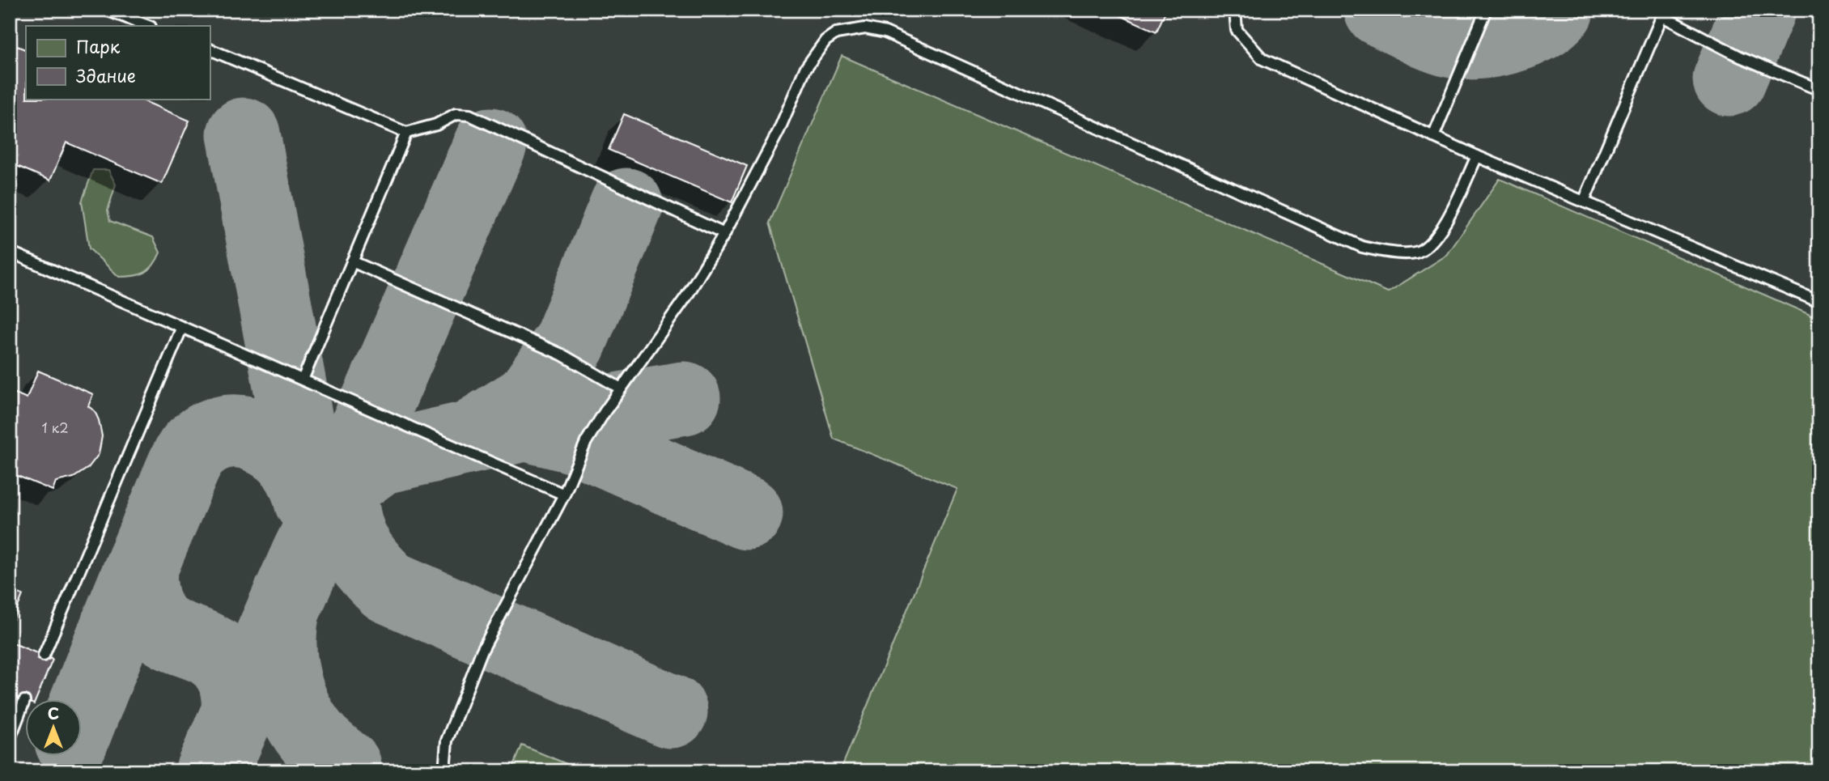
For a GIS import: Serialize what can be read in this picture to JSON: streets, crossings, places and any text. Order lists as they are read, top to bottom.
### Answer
{
  "house_numbers": ["1 к2"],
  "legend": ["Парк", "Здание"],
  "north": "top"
}
